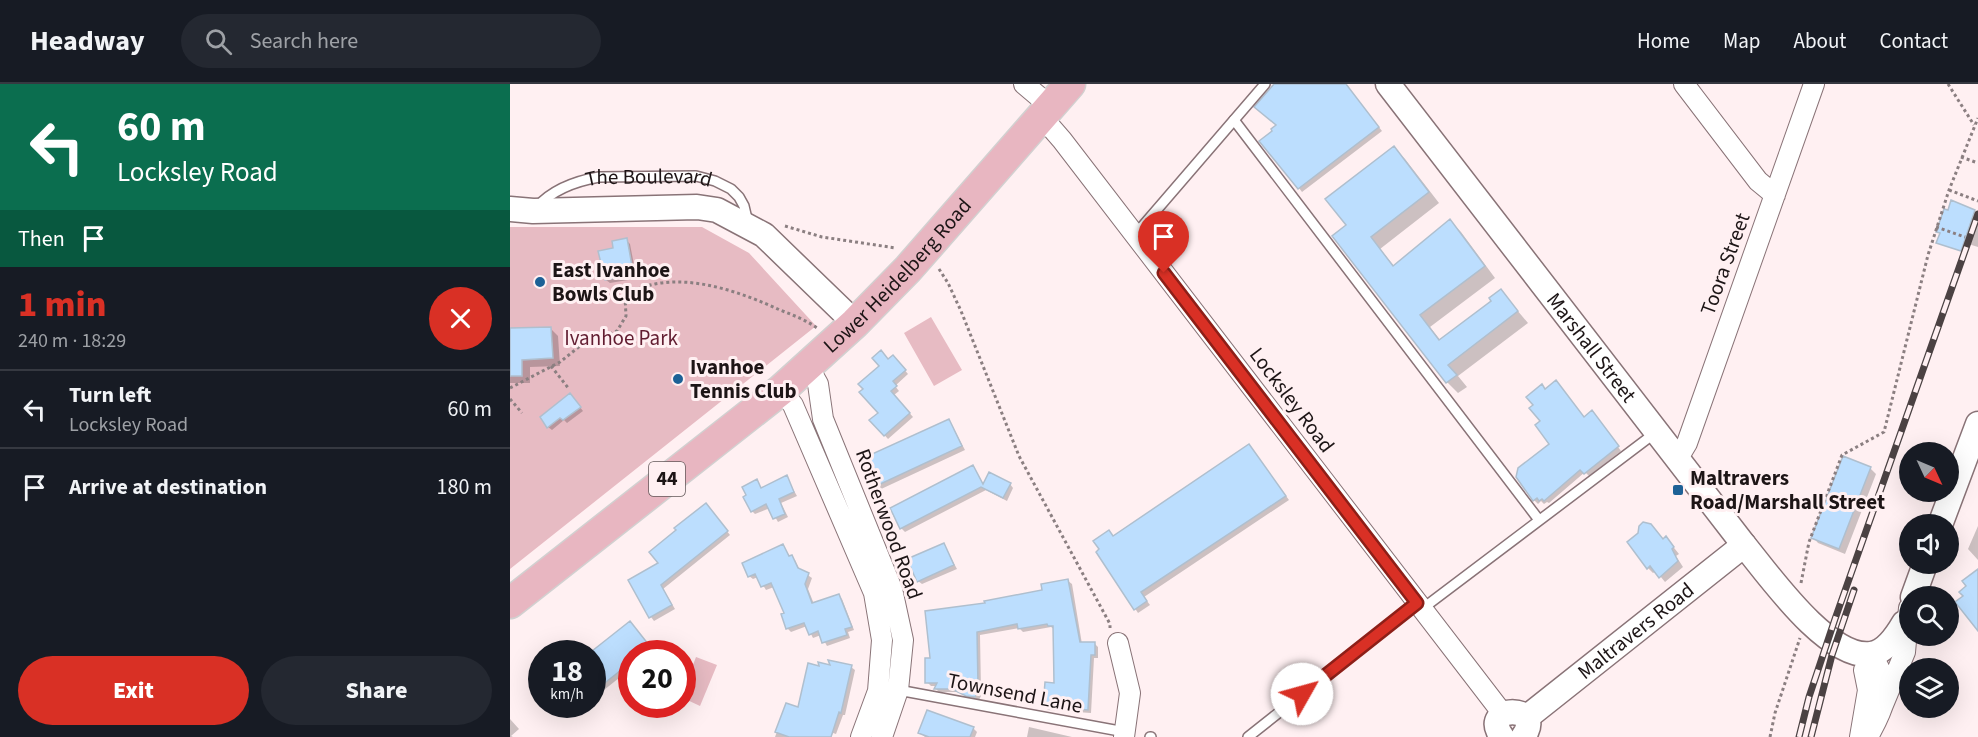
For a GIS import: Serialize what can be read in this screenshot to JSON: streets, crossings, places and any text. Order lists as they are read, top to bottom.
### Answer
{
  "streets": {
    "main road": ["Lower Heidelberg Road", "44"],
    "street": [
      "The Boulevard",
      "Toora Street",
      "Marshall Street",
      "Locksley Road",
      "Rotherwood Road",
      "Maltravers Road"
    ],
    "lane": ["Townsend Lane"]
  },
  "crossings": [
    ["The Boulevard", "Lower Heidelberg Road"],
    ["Toora Street", "Marshall Street"],
    ["Lower Heidelberg Road", "Locksley Road"],
    ["Lower Heidelberg Road", "Rotherwood Road"],
    ["Marshall Street", "Maltravers Road"],
    ["Locksley Road", "Maltravers Road"],
    ["Rotherwood Road", "Townsend Lane"]
  ],
  "parks": ["Ivanhoe Park"],
  "places": {
    "other": ["East Ivanhoe Bowls Club", "Ivanhoe Tennis Club"],
    "transit": ["Maltravers Road/Marshall Street"]
  },
  "north": "bottom right",
  "page": {
    "header": "Headway",
    "search": "Search here",
    "nav": [
      "Home",
      "Map",
      "About",
      "Contact"
    ],
    "turn": ["60 m", "Locksley Road"],
    "then": "Then",
    "heading": ["1 min", "240 m · 18:29"],
    "list": [
      {
        "name": "Turn left",
        "note": "Locksley Road",
        "value": "60 m"
      },
      {
        "name": "Arrive at destination",
        "value": "180 m"
      }
    ],
    "speed": "18 km/h",
    "limit": "20",
    "buttons": ["Exit", "Share"]
  }
}
